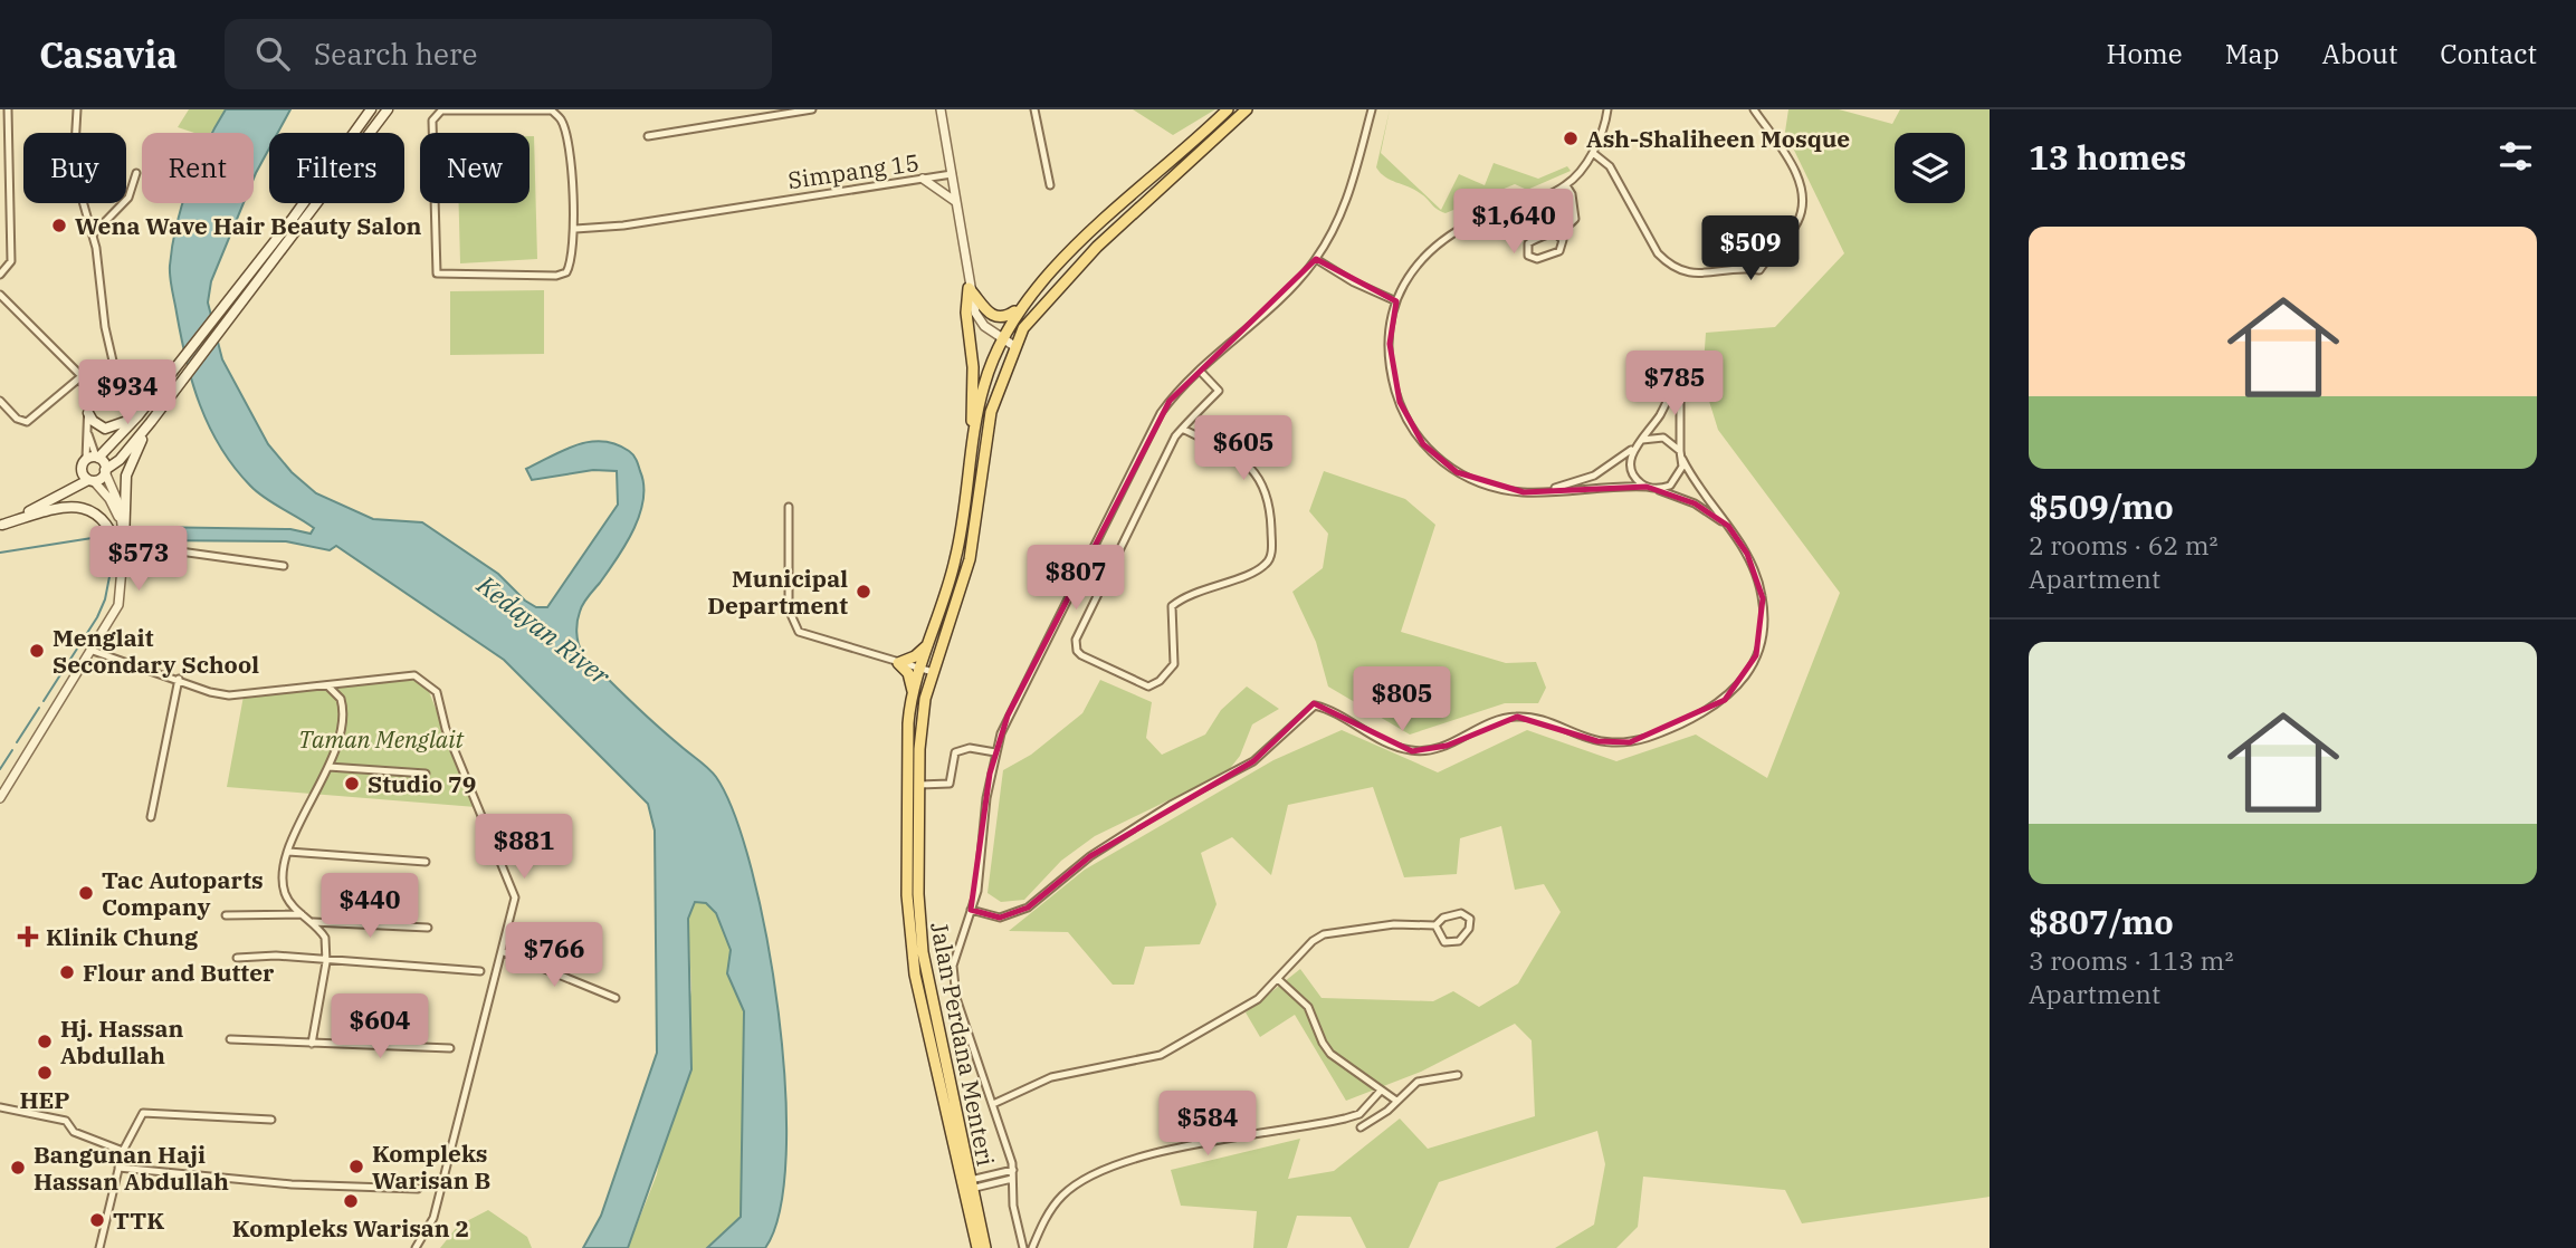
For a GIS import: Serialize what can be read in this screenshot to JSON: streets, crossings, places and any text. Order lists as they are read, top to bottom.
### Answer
{
  "streets": {
    "main road": ["Jalan Perdana Menteri"],
    "street": ["Simpang 15"]
  },
  "water": ["Kedayan River"],
  "parks": ["Taman Menglait"],
  "places": {
    "other": [
      "Ash-Shaliheen Mosque",
      "Wena Wave Hair Beauty Salon",
      "Municipal Department",
      "Menglait Secondary School",
      "Studio 79",
      "Tac Autoparts Company",
      "Flour and Butter",
      "Hj. Hassan Abdullah",
      "HEP",
      "Kompleks Warisan B",
      "Bangunan Haji Hassan Abdullah",
      "Kompleks Warisan 2",
      "TTK"
    ],
    "health": ["Klinik Chung"]
  },
  "page": {
    "header": "Casavia",
    "search": "Search here",
    "nav": [
      "Home",
      "Map",
      "About",
      "Contact"
    ],
    "heading": "13 homes",
    "chip": [
      "Buy",
      "Rent",
      "Filters",
      "New"
    ],
    "price": [
      "$1,640",
      "$509",
      "$785",
      "$934",
      "$605",
      "$573",
      "$807",
      "$805",
      "$881",
      "$440",
      "$766",
      "$604",
      "$584"
    ],
    "list": [
      {
        "name": "$509/mo",
        "note": "2 rooms · 62 m² · Apartment"
      },
      {
        "name": "$807/mo",
        "note": "3 rooms · 113 m² · Apartment"
      }
    ]
  }
}
